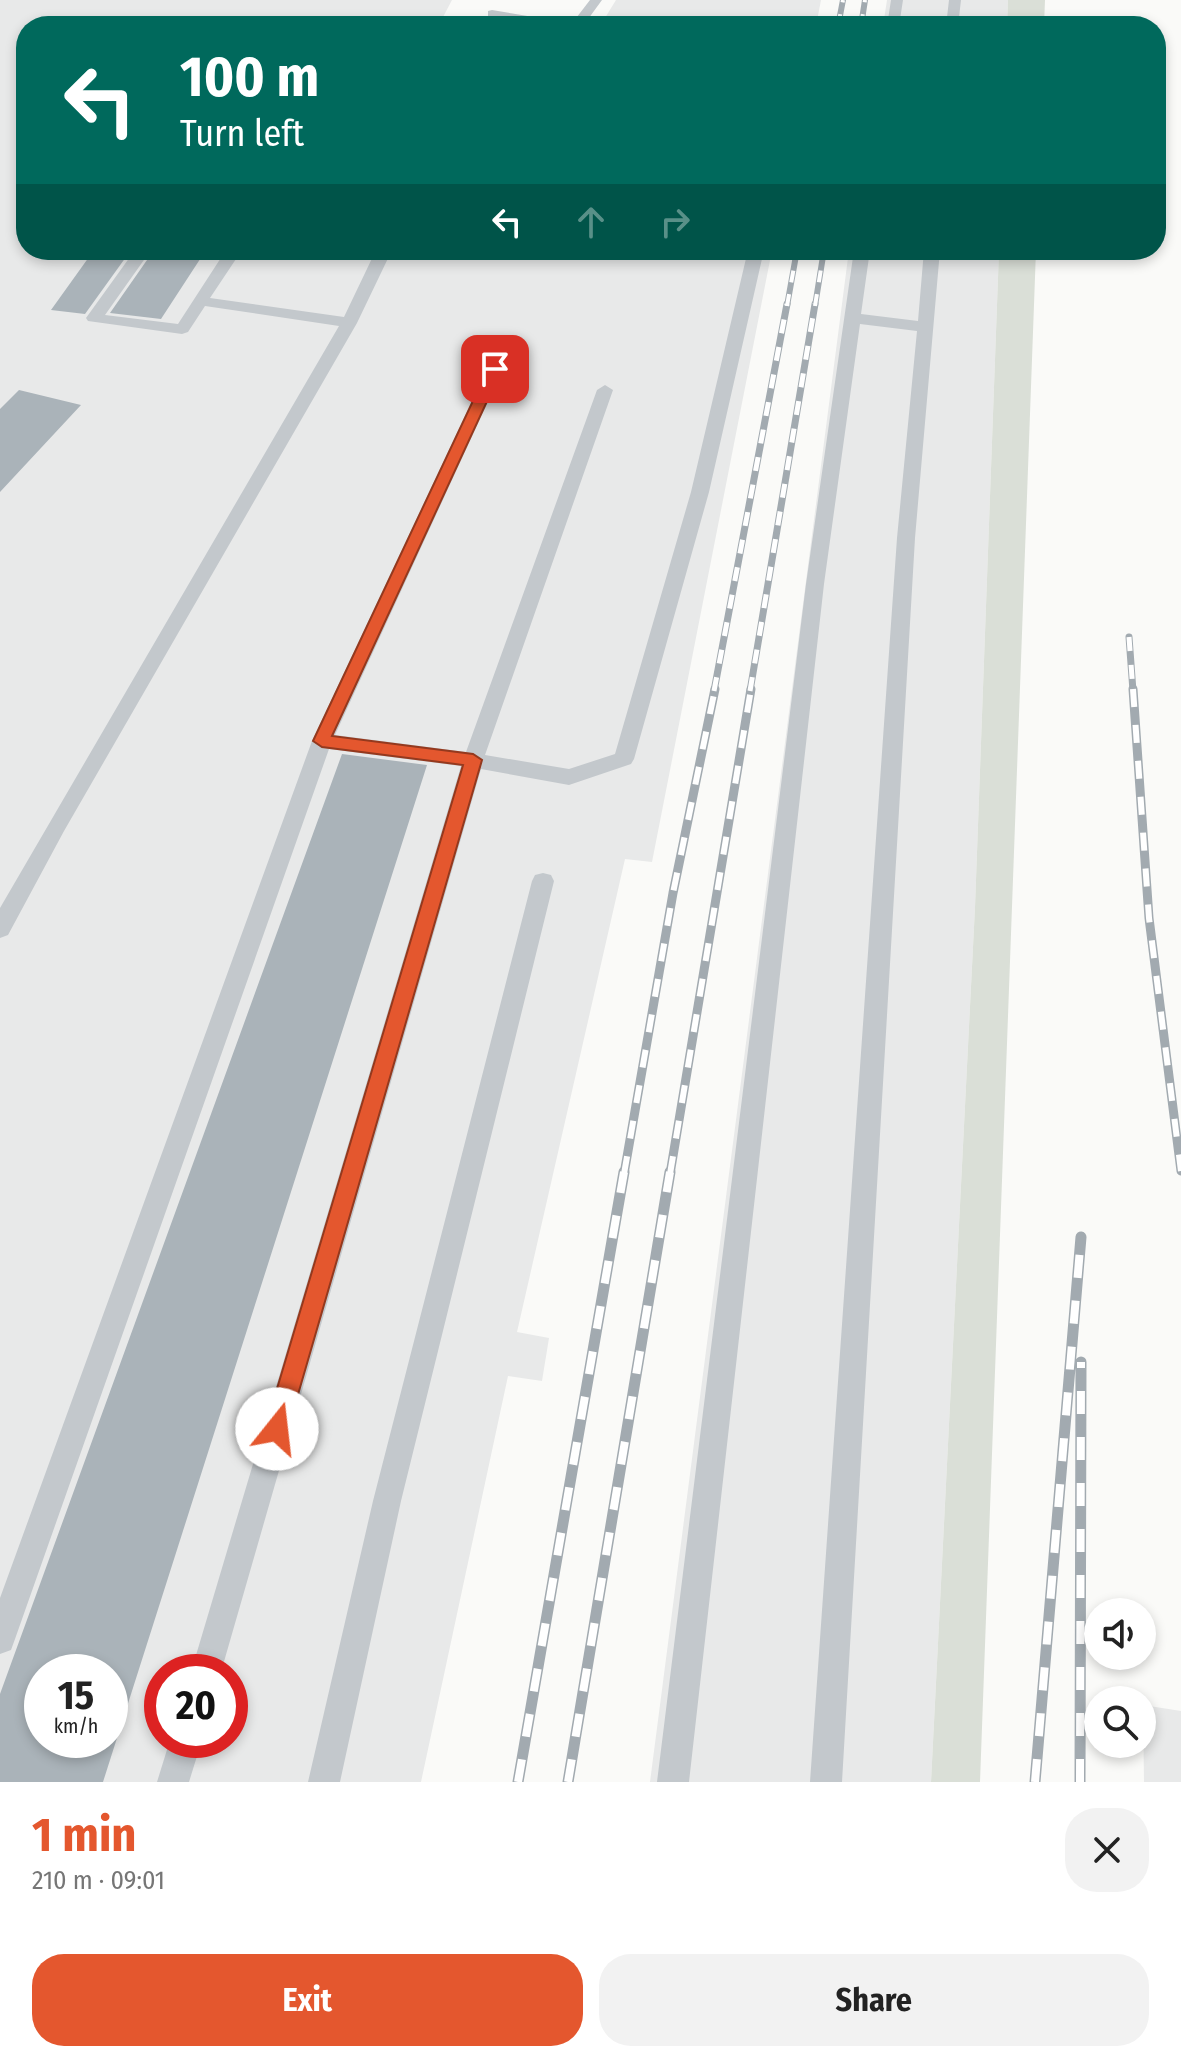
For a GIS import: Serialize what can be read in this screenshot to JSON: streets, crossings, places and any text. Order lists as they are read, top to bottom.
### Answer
{
  "page": {
    "turn": ["100 m", "Turn left"],
    "speed": "15 km/h",
    "limit": "20",
    "heading": ["1 min", "210 m · 09:01"],
    "buttons": ["Exit", "Share"]
  }
}
